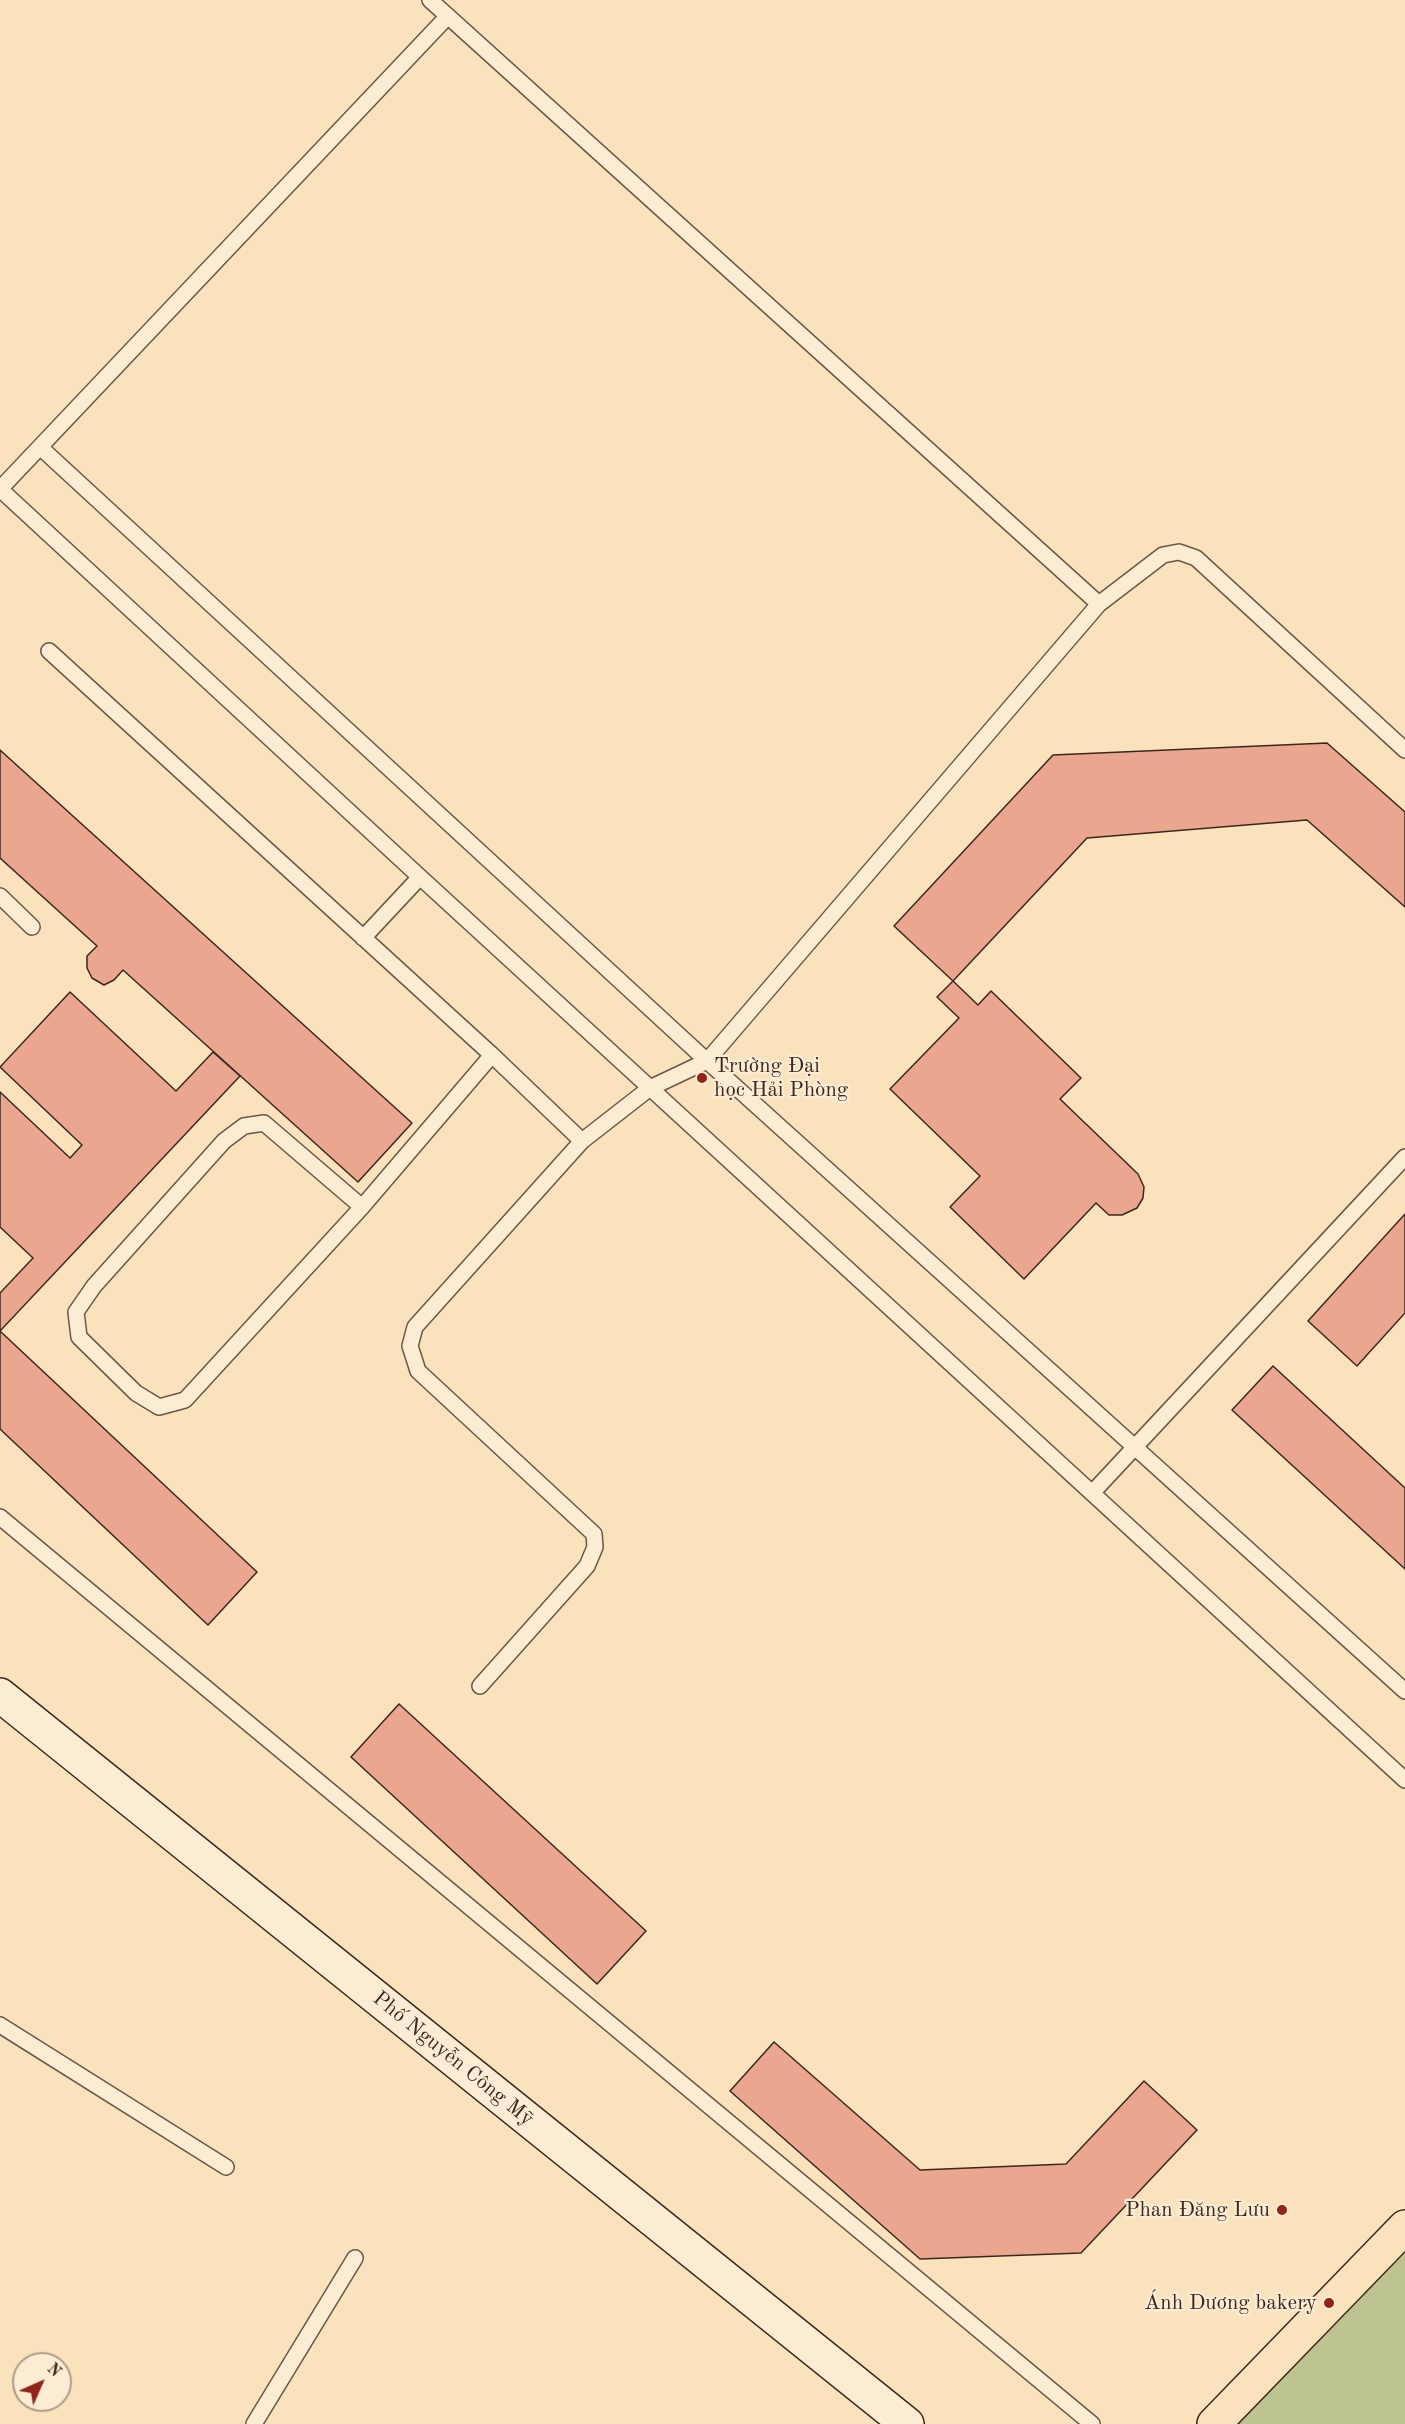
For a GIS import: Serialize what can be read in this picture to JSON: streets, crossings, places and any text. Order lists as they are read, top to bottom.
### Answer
{
  "streets": {
    "street": ["Phố Nguyễn Công Mỹ"]
  },
  "places": ["Trường Đại học Hải Phòng", "Phan Đăng Lưu", "Ánh Dương bakery"],
  "north": "top right"
}
